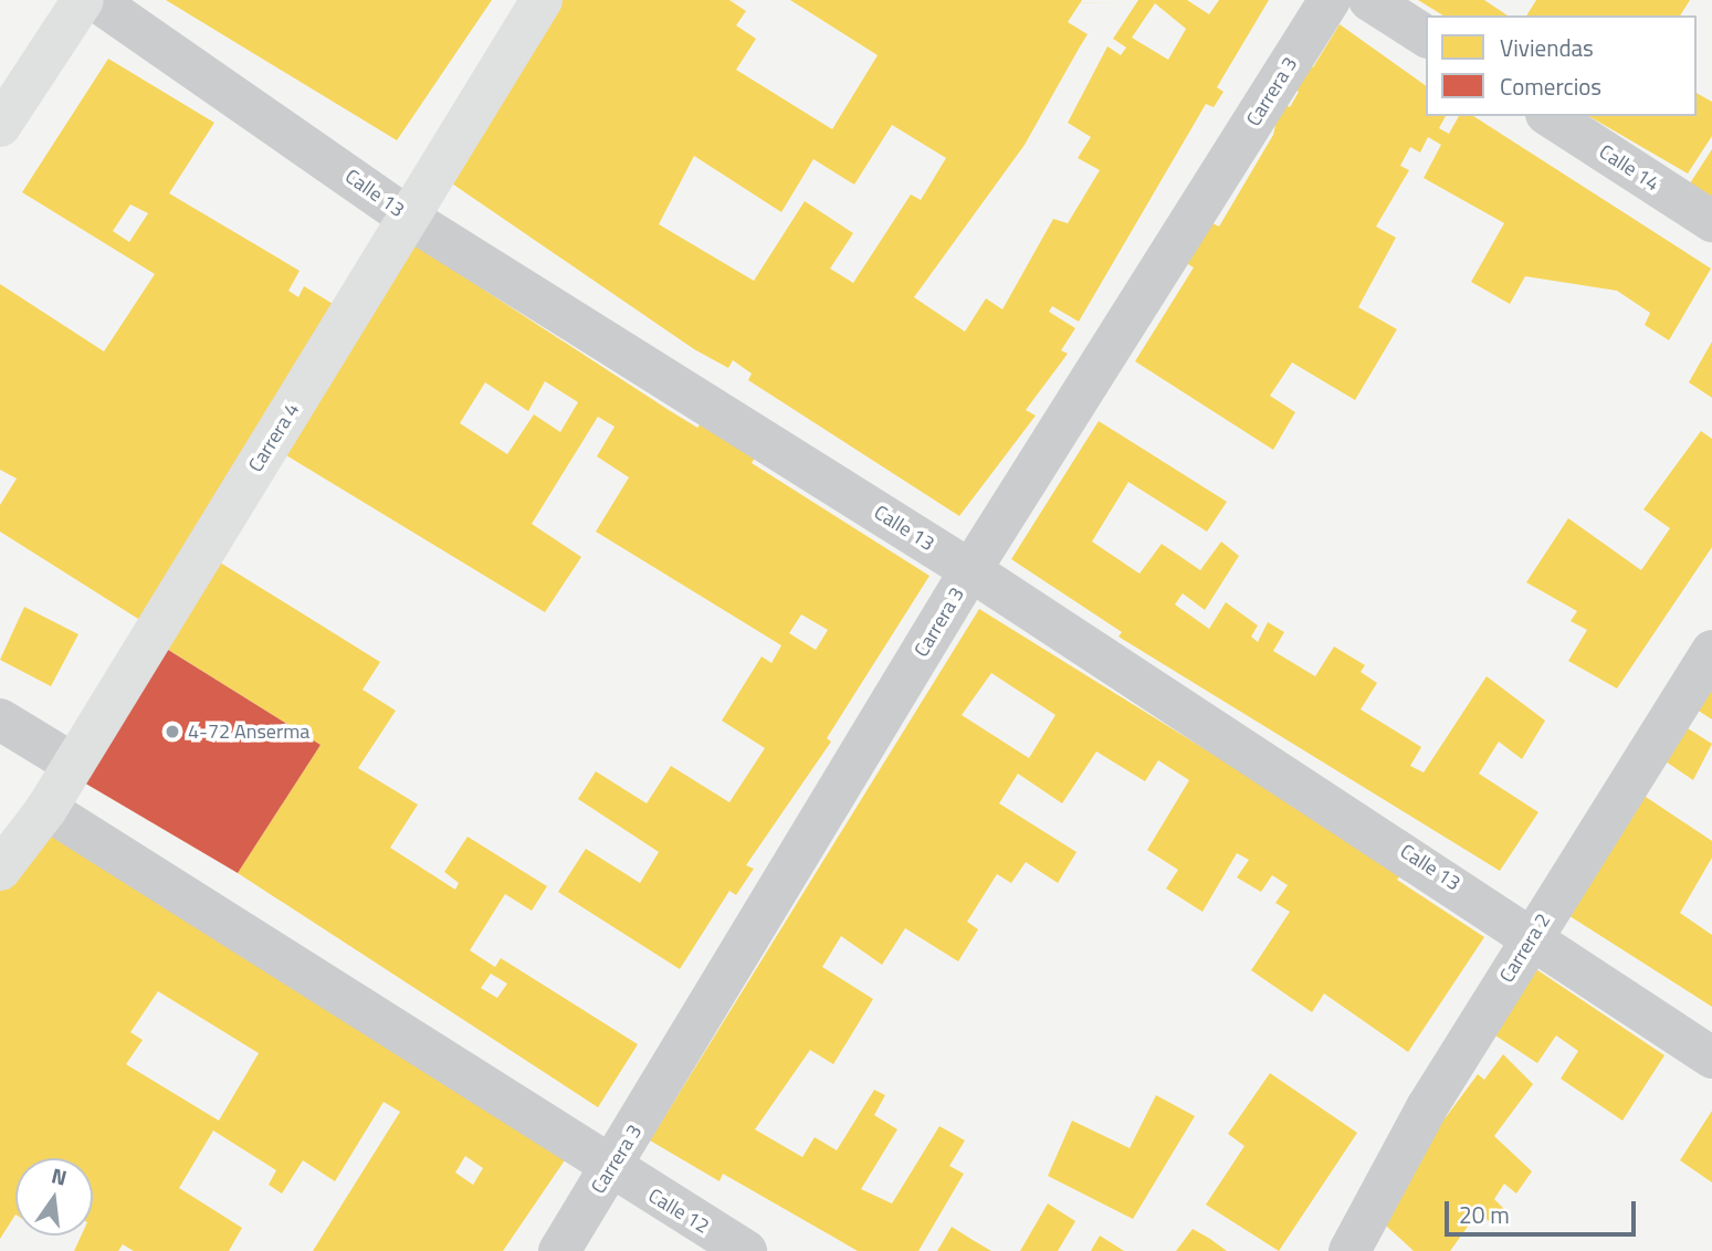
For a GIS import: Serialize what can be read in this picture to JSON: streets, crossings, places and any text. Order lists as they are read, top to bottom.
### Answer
{
  "streets": {
    "street": [
      "Carrera 3",
      "Calle 14",
      "Calle 13",
      "Carrera 4",
      "Carrera 2",
      "Calle 12"
    ]
  },
  "crossings": [
    ["Carrera 3", "Calle 13"],
    ["Carrera 3", "Calle 12"],
    ["Calle 13", "Carrera 4"],
    ["Calle 13", "Carrera 2"],
    ["Carrera 4", "Calle 12"]
  ],
  "places": ["4-72 Anserma"],
  "legend": ["Viviendas", "Comercios"],
  "scale_bar": "20 m",
  "north": "top"
}
